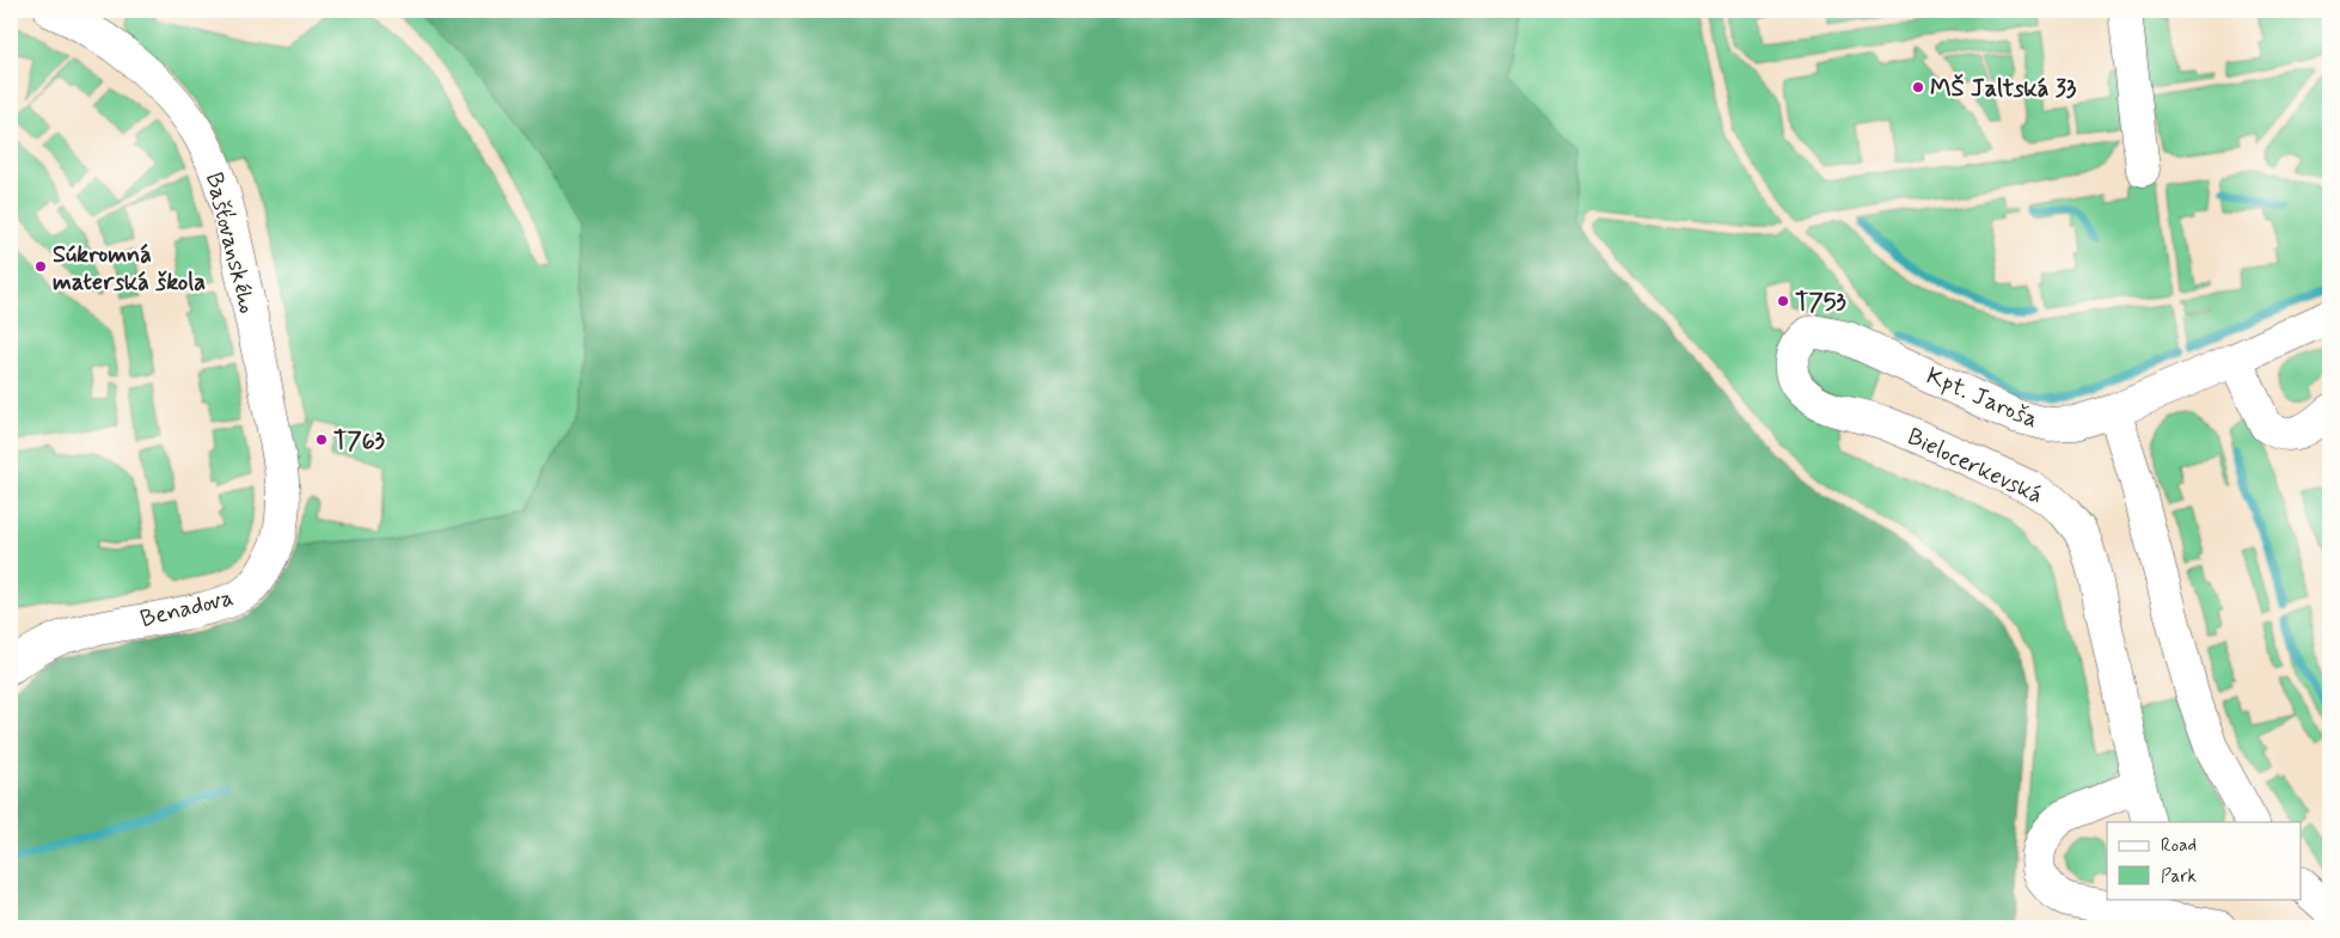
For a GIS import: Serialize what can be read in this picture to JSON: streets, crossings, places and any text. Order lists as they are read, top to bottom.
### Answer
{
  "streets": {
    "street": [
      "Bašťovanského",
      "Kpt. Jaroša",
      "Bielocerkevská",
      "Benadova"
    ]
  },
  "crossings": [
    ["Bašťovanského", "Benadova"],
    ["Kpt. Jaroša", "Bielocerkevská"]
  ],
  "places": [
    "MŠ Jaltská 33",
    "Súkromná materská škola",
    "T753",
    "T763"
  ],
  "legend": ["Road", "Park"]
}
